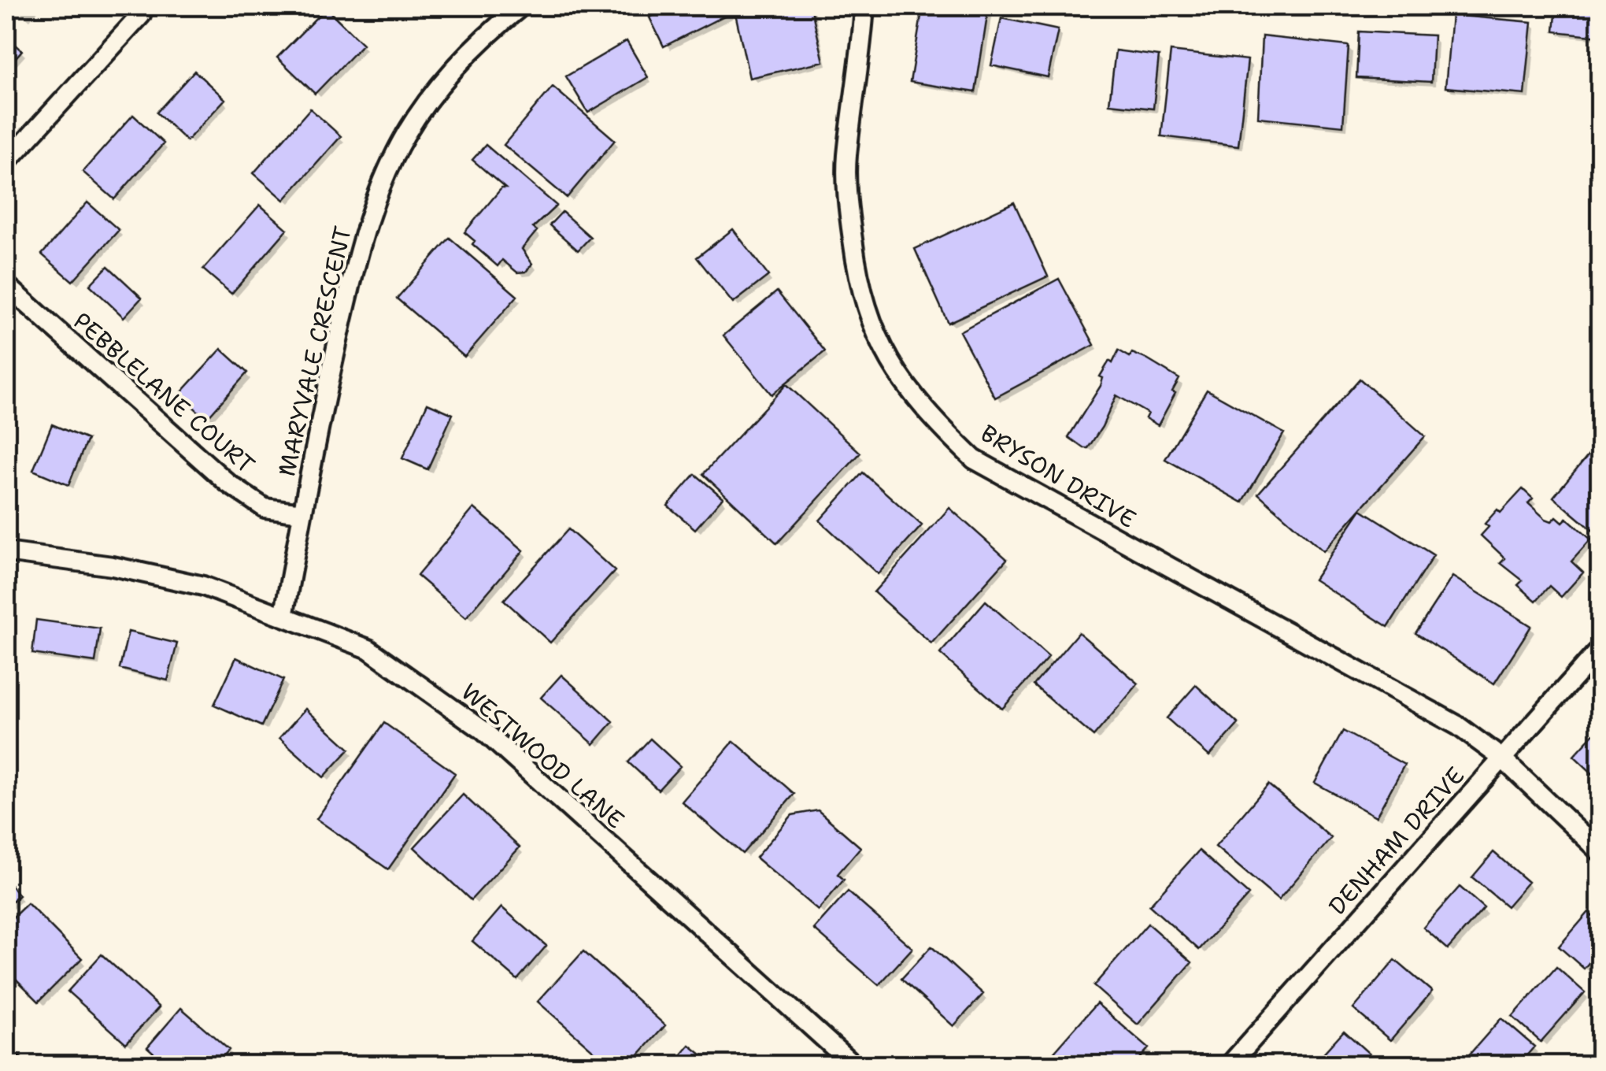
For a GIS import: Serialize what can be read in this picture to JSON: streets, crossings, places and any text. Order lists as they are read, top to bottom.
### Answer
{
  "streets": {
    "street": [
      "MARYVALE CRESCENT",
      "PEBBLELANE COURT",
      "BRYSON DRIVE",
      "WESTWOOD LANE",
      "DENHAM DRIVE"
    ]
  },
  "crossings": [
    ["MARYVALE CRESCENT", "PEBBLELANE COURT"],
    ["MARYVALE CRESCENT", "WESTWOOD LANE"],
    ["BRYSON DRIVE", "DENHAM DRIVE"]
  ]
}
